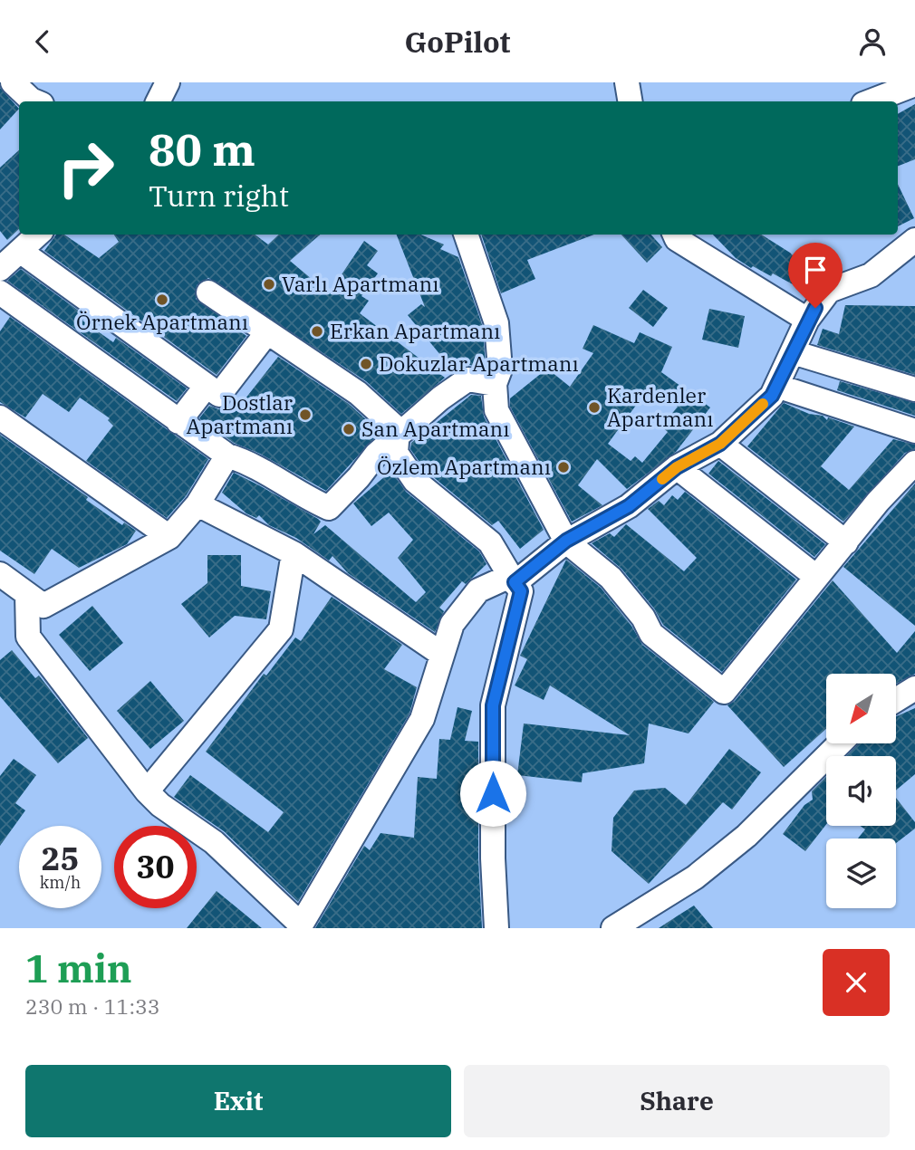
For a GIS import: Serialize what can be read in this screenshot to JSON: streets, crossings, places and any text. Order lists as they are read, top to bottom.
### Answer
{
  "places": [
    "Varlı Apartmanı",
    "Örnek Apartmanı",
    "Erkan Apartmanı",
    "Dokuzlar Apartmanı",
    "Kardenler Apartmanı",
    "Dostlar Apartmanı",
    "San Apartmanı",
    "Özlem Apartmanı"
  ],
  "north": "bottom left",
  "page": {
    "header": "GoPilot",
    "turn": ["80 m", "Turn right"],
    "speed": "25 km/h",
    "limit": "30",
    "heading": ["1 min", "230 m · 11:33"],
    "buttons": ["Exit", "Share"]
  }
}
